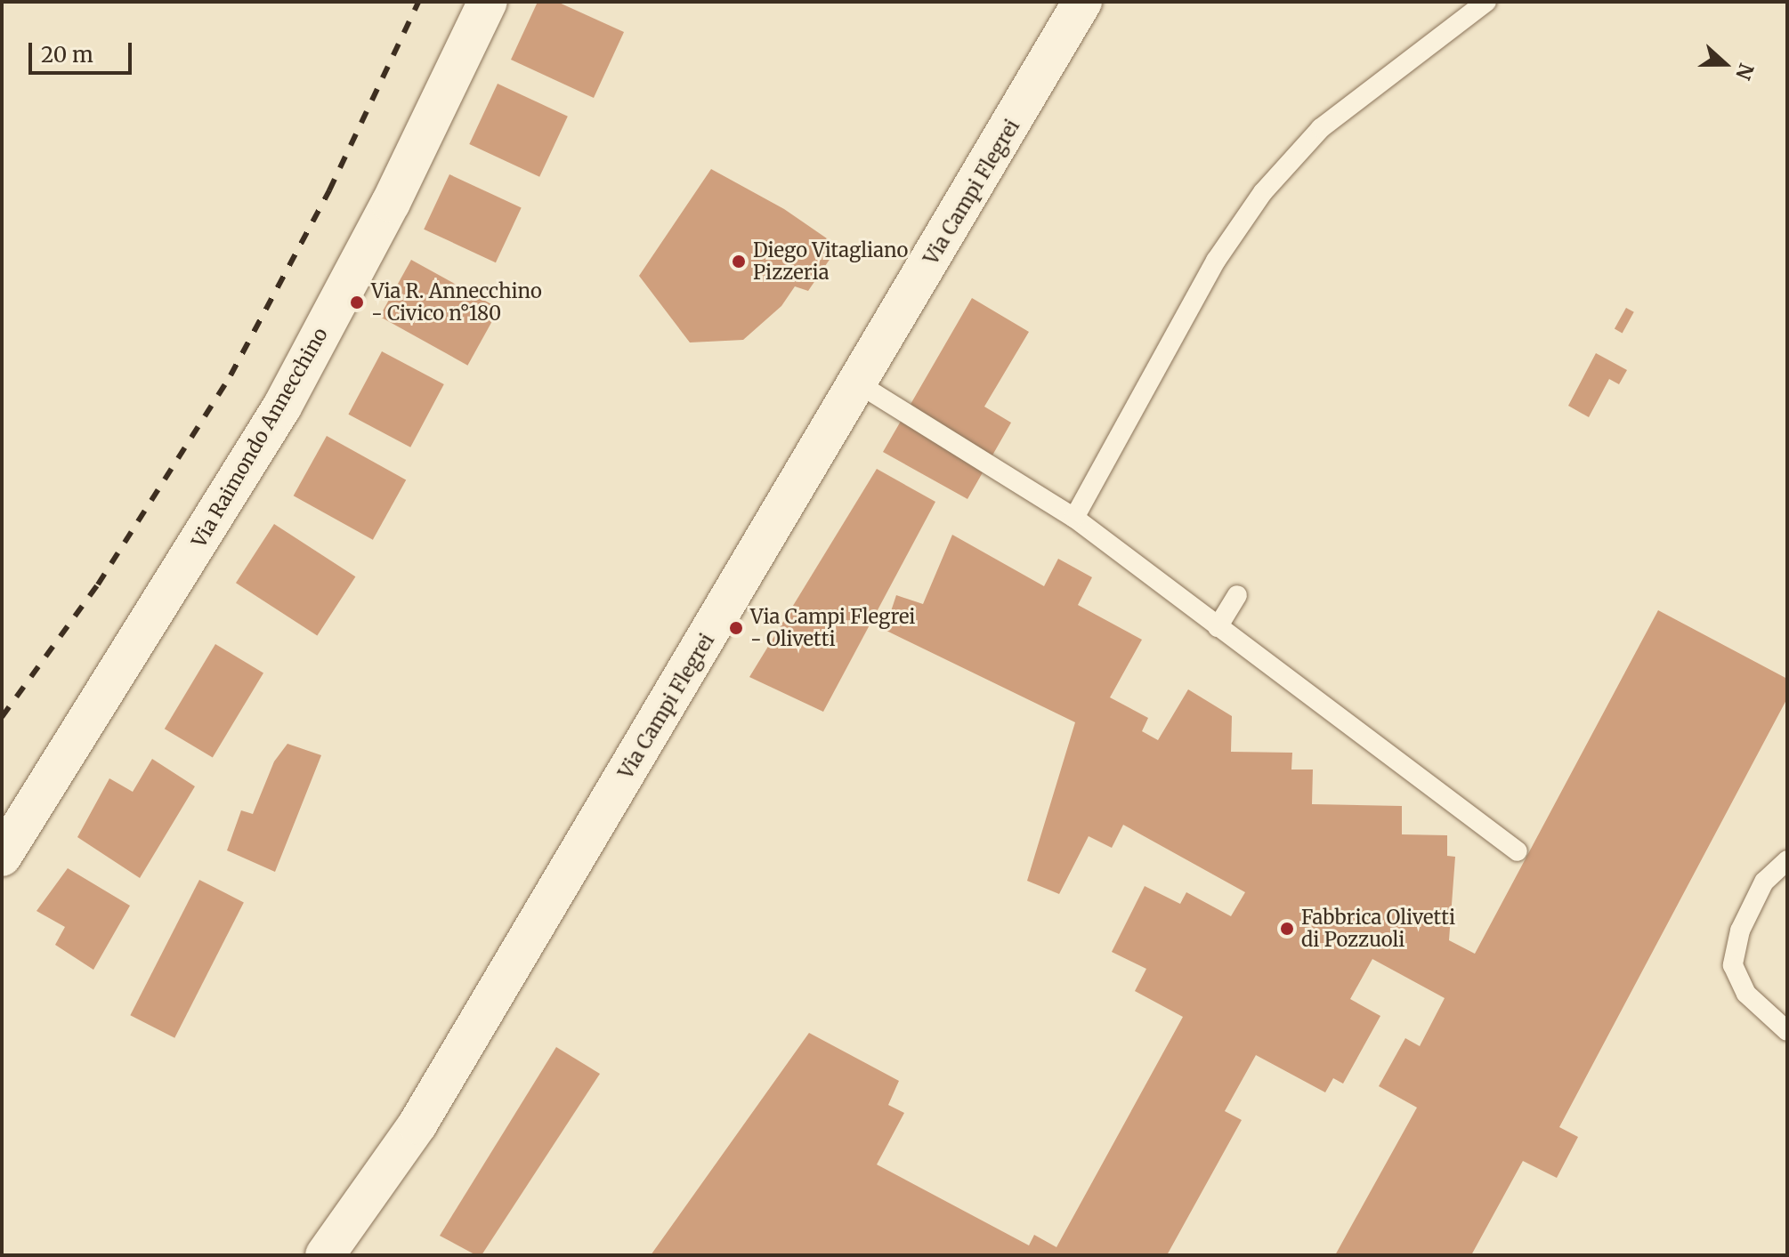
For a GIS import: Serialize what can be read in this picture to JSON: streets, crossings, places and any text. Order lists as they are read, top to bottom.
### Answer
{
  "streets": {
    "main road": ["Via Campi Flegrei", "Via Raimondo Annecchino"]
  },
  "places": [
    "Diego Vitagliano Pizzeria",
    "Via R. Annecchino - Civico n°180",
    "Via Campi Flegrei - Olivetti",
    "Fabbrica Olivetti di Pozzuoli"
  ],
  "scale_bar": "20 m",
  "north": "right"
}
